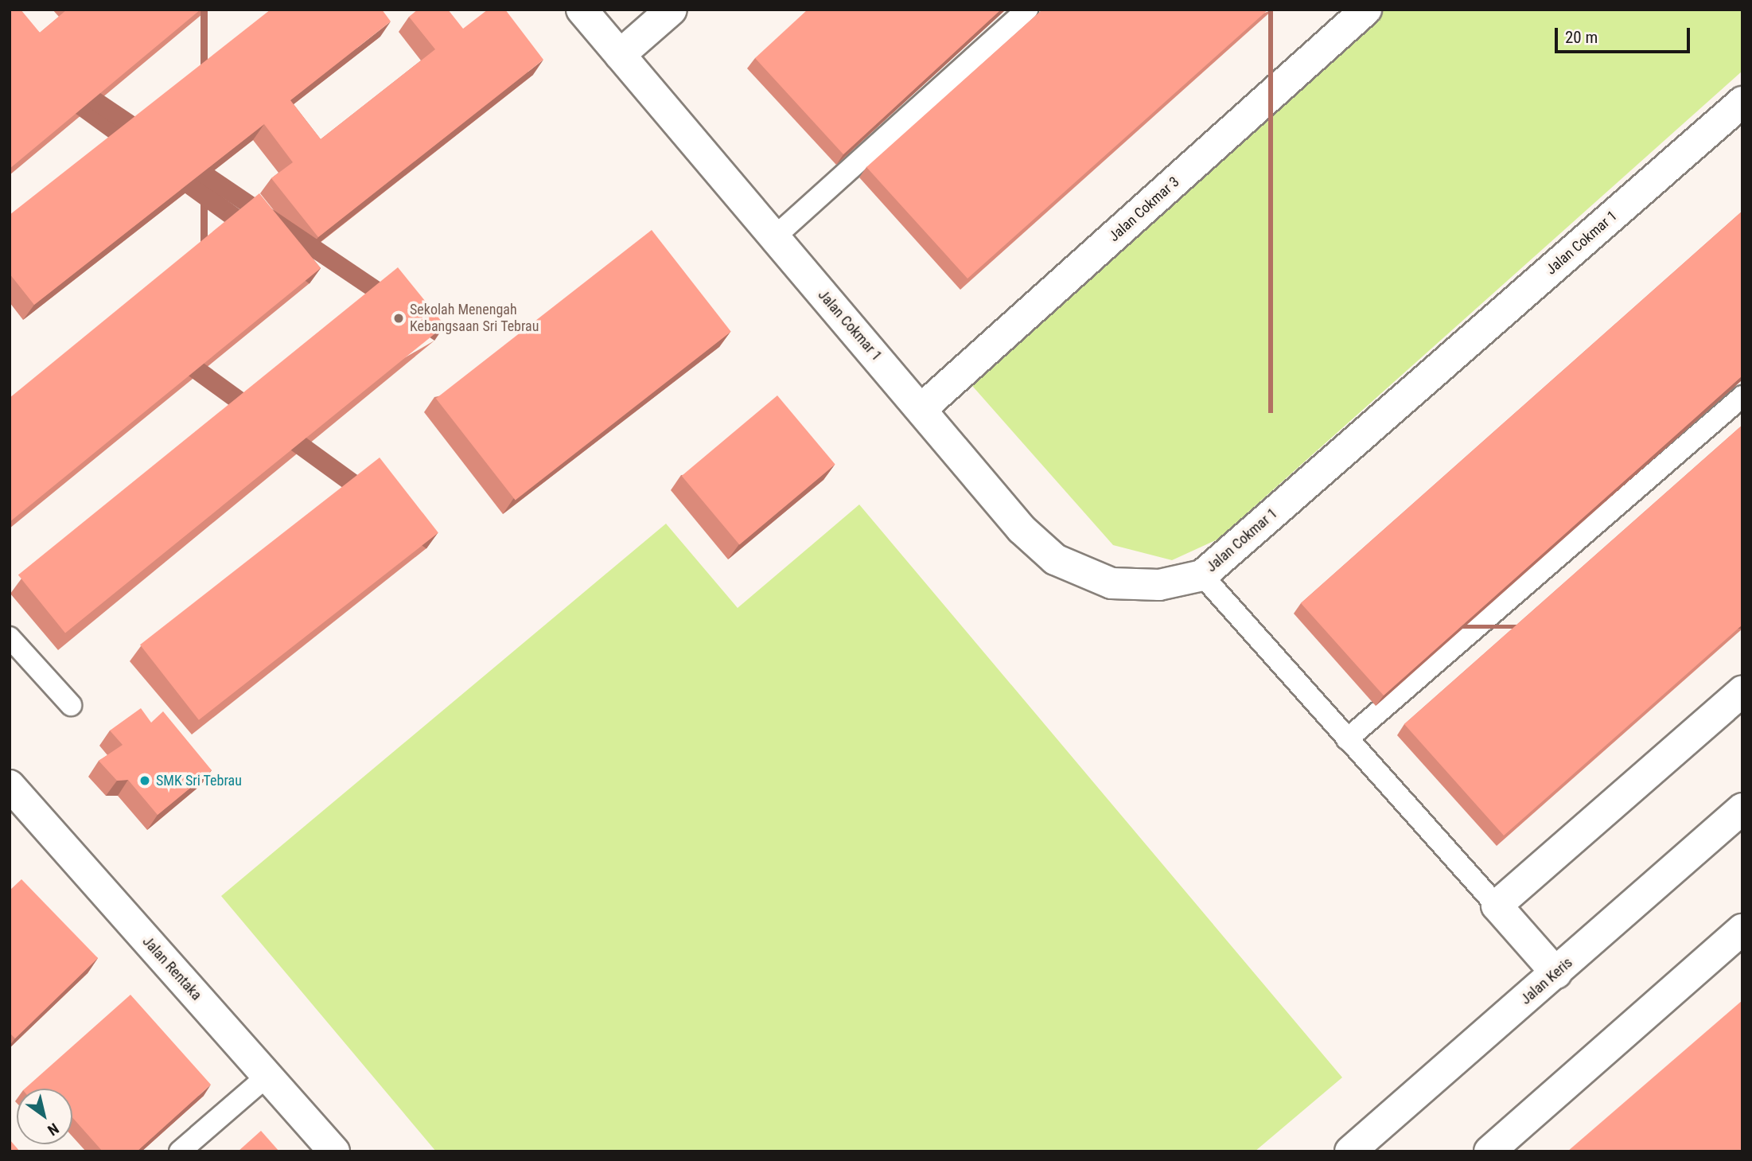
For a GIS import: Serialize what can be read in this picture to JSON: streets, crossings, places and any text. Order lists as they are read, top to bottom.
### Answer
{
  "streets": {
    "street": [
      "Jalan Cokmar 3",
      "Jalan Cokmar 1",
      "Jalan Rentaka",
      "Jalan Keris"
    ]
  },
  "crossings": [
    ["Jalan Cokmar 3", "Jalan Cokmar 1"]
  ],
  "places": ["Sekolah Menengah Kebangsaan Sri Tebrau", "SMK Sri Tebrau"],
  "scale_bar": "20 m",
  "north": "bottom right"
}
